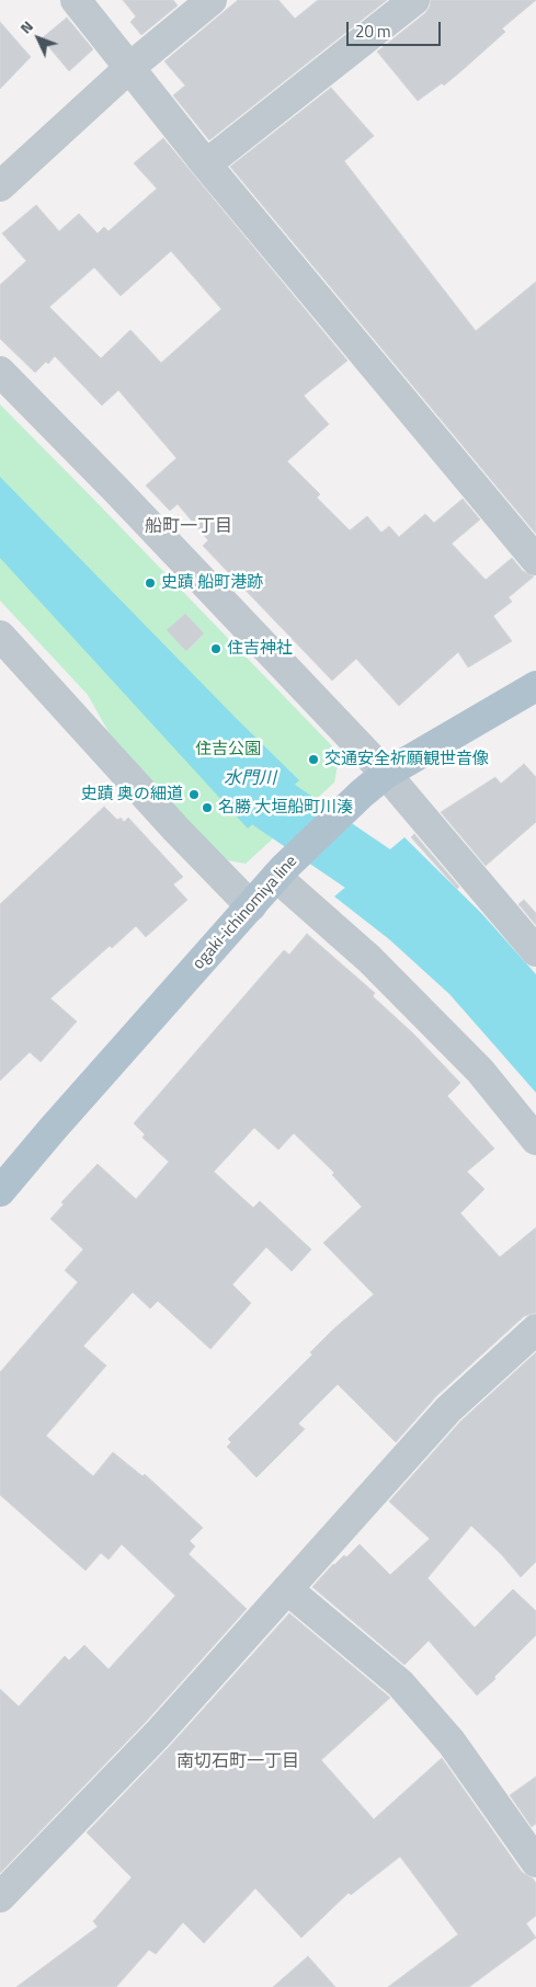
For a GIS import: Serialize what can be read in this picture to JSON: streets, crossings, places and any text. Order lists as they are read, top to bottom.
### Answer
{
  "streets": {
    "main road": ["ogaki-ichinomiya line"]
  },
  "districts": ["船町一丁目", "南切石町一丁目"],
  "water": ["水門川"],
  "parks": ["住吉公園"],
  "places": [
    "史蹟 船町港跡",
    "住吉神社",
    "交通安全祈願観世音像",
    "史蹟 奥の細道",
    "名勝 大垣船町川湊"
  ],
  "scale_bar": "20 m",
  "north": "top left"
}
